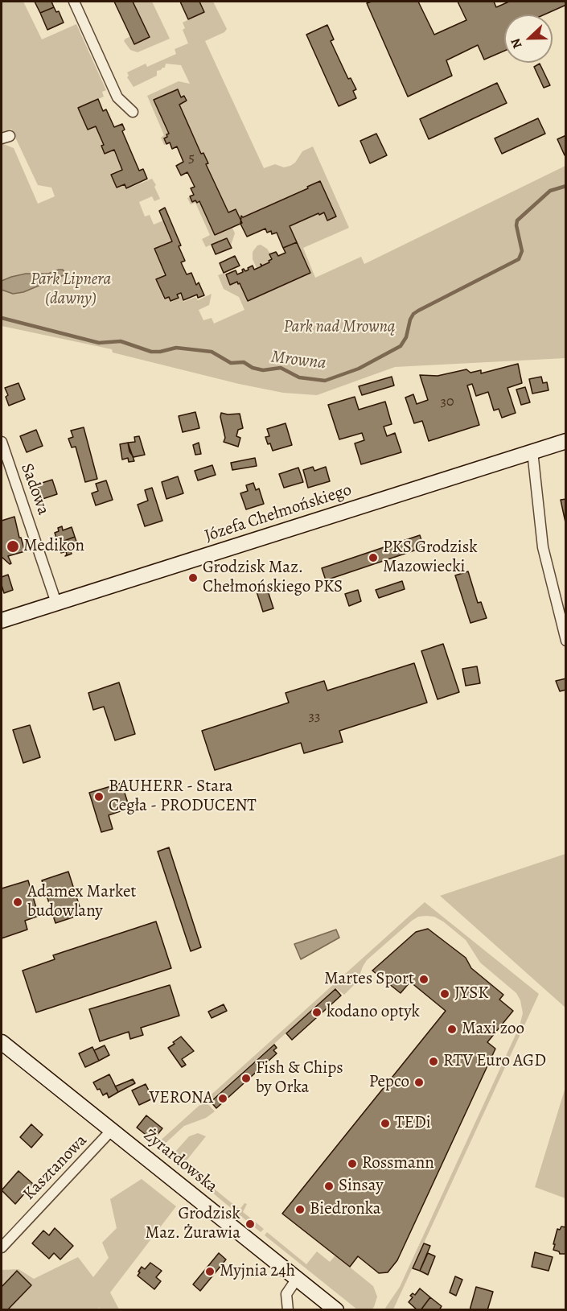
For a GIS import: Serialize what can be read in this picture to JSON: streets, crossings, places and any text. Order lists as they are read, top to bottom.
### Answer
{
  "streets": {
    "street": [
      "Sadowa",
      "Józefa Chełmońskiego",
      "Żyrardowska",
      "Kasztanowa"
    ]
  },
  "crossings": [
    ["Sadowa", "Józefa Chełmońskiego"],
    ["Żyrardowska", "Kasztanowa"]
  ],
  "water": ["Mrowna"],
  "parks": ["Park Lipnera (dawny)", "Park nad Mrowną"],
  "places": [
    "Medikon",
    "PKS Grodzisk Mazowiecki",
    "Grodzisk Maz. Chełmońskiego PKS",
    "BAUHERR - Stara Cegła - PRODUCENT",
    "Adamex Market budowlany",
    "Martes Sport",
    "JYSK",
    "kodano optyk",
    "Maxi zoo",
    "RTV Euro AGD",
    "Fish & Chips by Orka",
    "Pepco",
    "VERONA",
    "TEDi",
    "Rossmann",
    "Sinsay",
    "Biedronka",
    "Grodzisk Maz. Żurawia",
    "Myjnia 24h"
  ],
  "house_numbers": ["5", "30", "33"],
  "north": "left"
}
